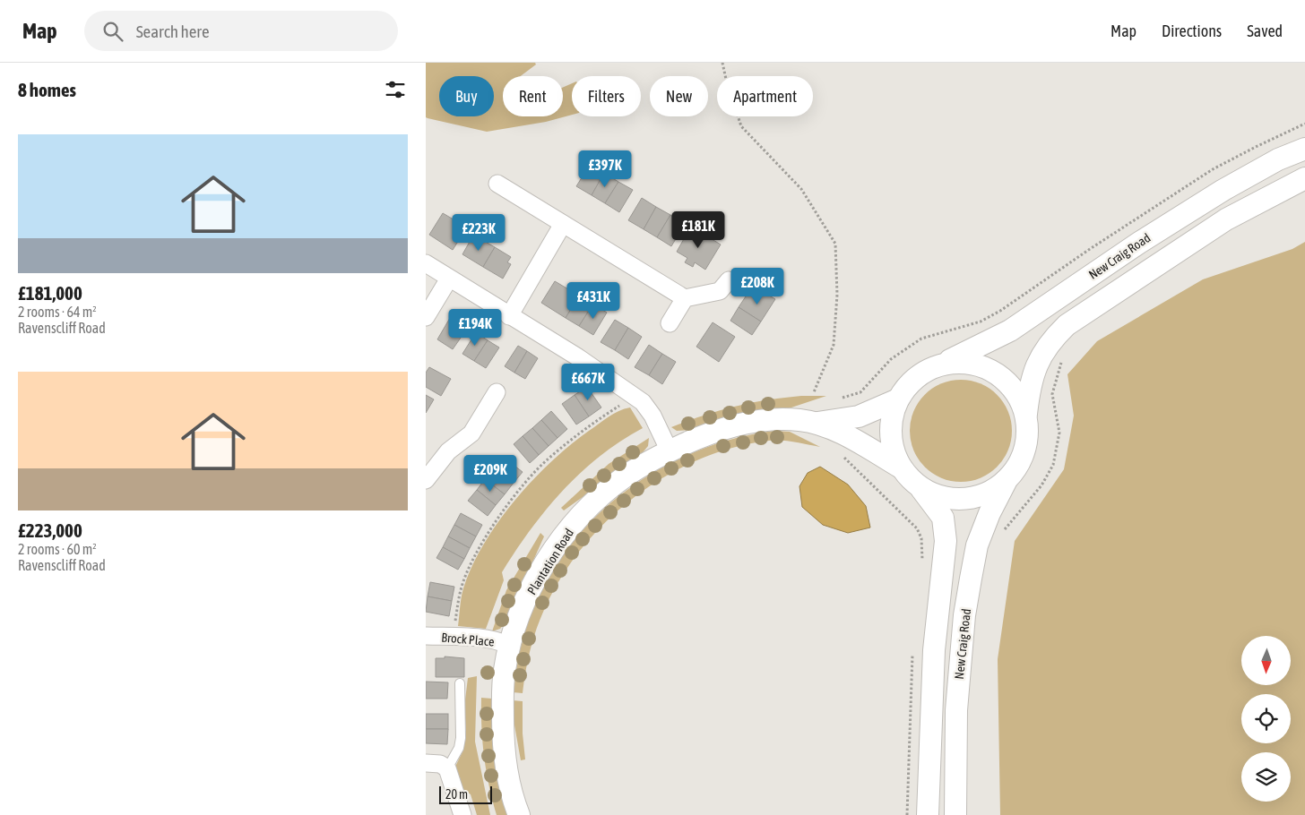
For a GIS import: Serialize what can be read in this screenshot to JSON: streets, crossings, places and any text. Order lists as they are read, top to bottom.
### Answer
{
  "streets": {
    "street": ["New Craig Road", "Plantation Road", "Brock Place"]
  },
  "crossings": [
    ["New Craig Road", "Plantation Road"],
    ["Plantation Road", "Brock Place"]
  ],
  "scale_bar": "20 m",
  "north": "bottom",
  "page": {
    "header": "Map",
    "search": "Search here",
    "nav": ["Map", "Directions", "Saved"],
    "heading": "8 homes",
    "chip": [
      "Buy",
      "Rent",
      "Filters",
      "New",
      "Apartment"
    ],
    "list": [
      {
        "name": "£181,000",
        "note": "2 rooms · 64 m² · Ravenscliff Road"
      },
      {
        "name": "£223,000",
        "note": "2 rooms · 60 m² · Ravenscliff Road"
      }
    ],
    "price": [
      "£397K",
      "£181K",
      "£223K",
      "£208K",
      "£431K",
      "£194K",
      "£667K",
      "£209K"
    ],
    "scale": "20 m"
  }
}
